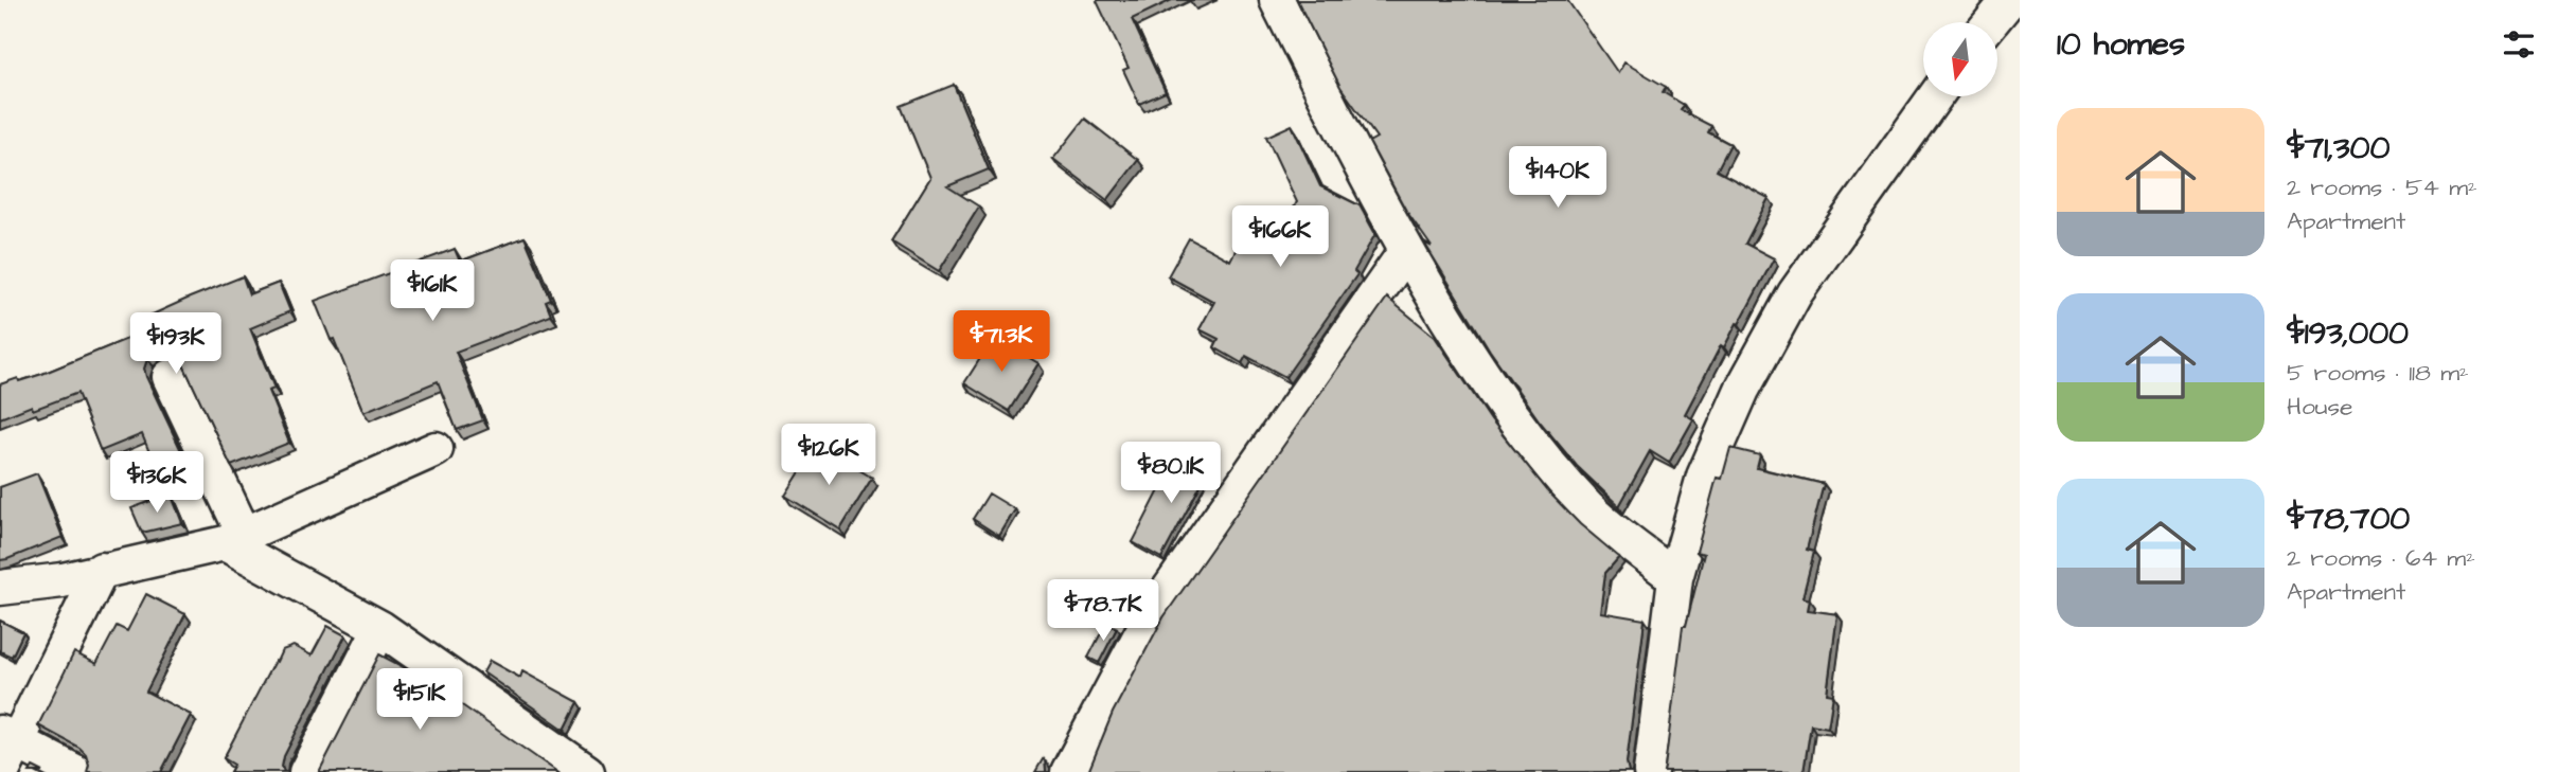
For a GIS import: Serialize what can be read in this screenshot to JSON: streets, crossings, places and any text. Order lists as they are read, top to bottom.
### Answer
{
  "north": "bottom",
  "page": {
    "heading": "10 homes",
    "list": [
      {
        "name": "$71,300",
        "note": "2 rooms · 54 m² · Apartment"
      },
      {
        "name": "$193,000",
        "note": "5 rooms · 118 m² · House"
      },
      {
        "name": "$78,700",
        "note": "2 rooms · 64 m² · Apartment"
      }
    ],
    "price": [
      "$140K",
      "$166K",
      "$161K",
      "$71.3K",
      "$193K",
      "$126K",
      "$80.1K",
      "$136K",
      "$78.7K",
      "$151K"
    ]
  }
}
